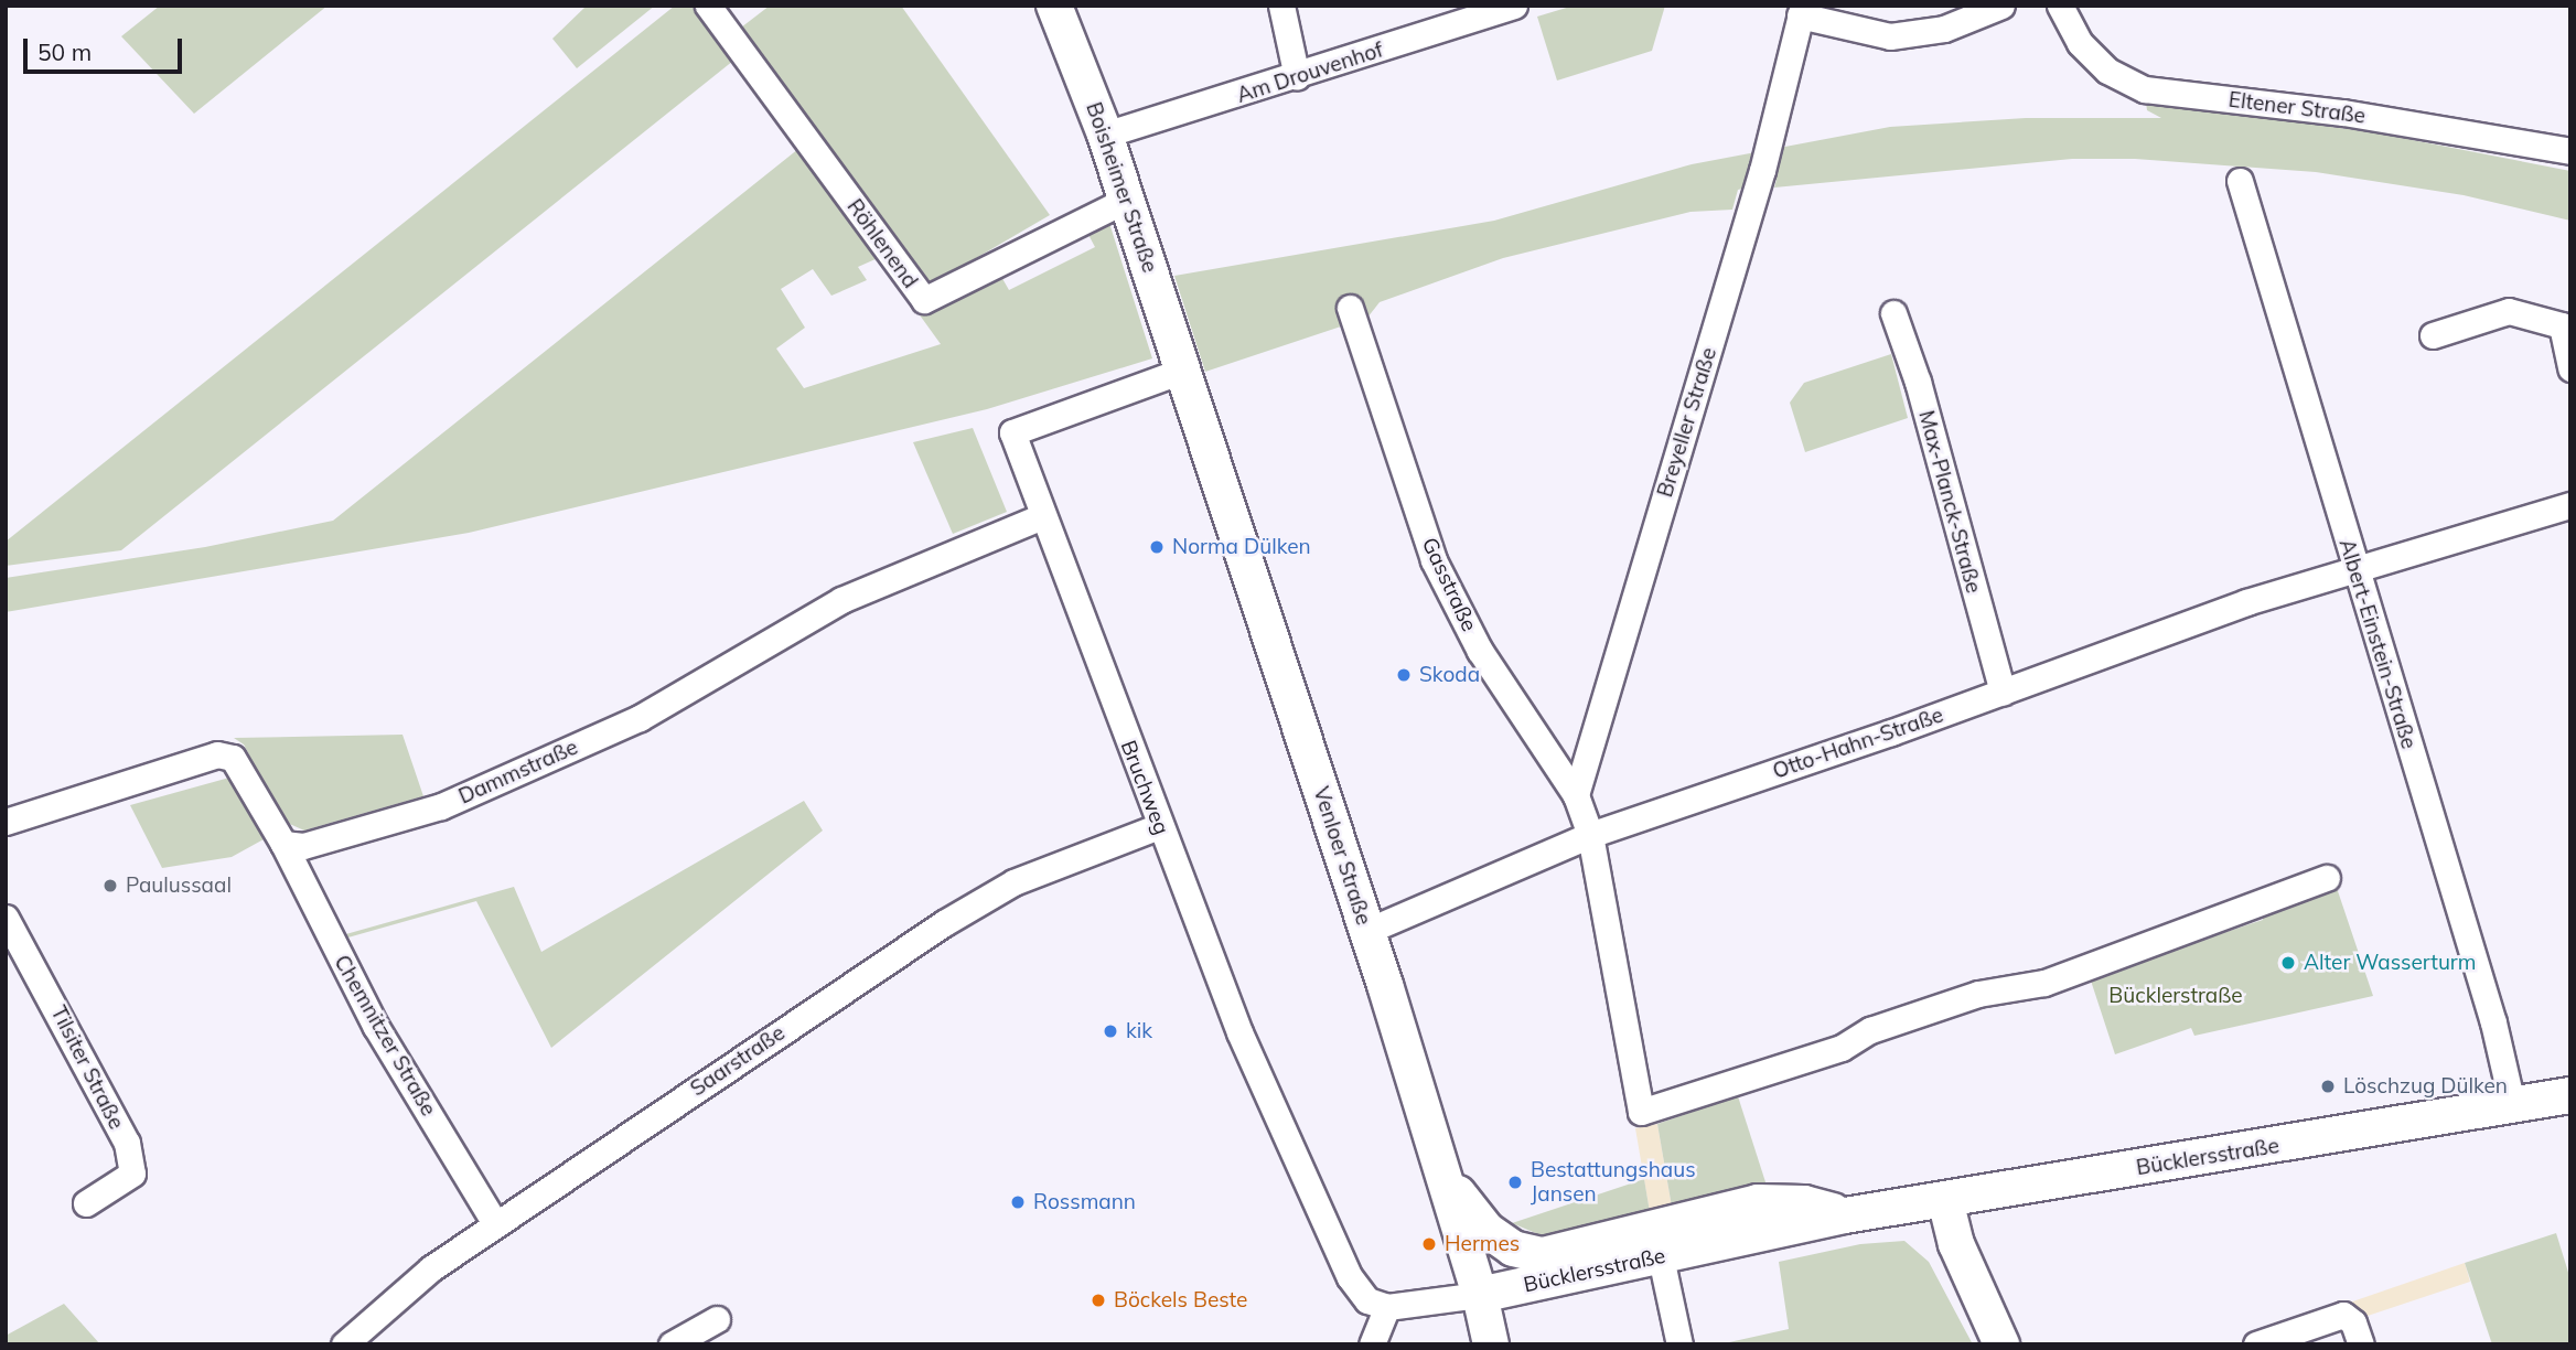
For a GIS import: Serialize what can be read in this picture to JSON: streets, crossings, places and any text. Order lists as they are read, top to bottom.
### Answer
{
  "streets": {
    "main road": ["Boisheimer Straße", "Venloer Straße", "Bücklersstraße"],
    "street": [
      "Am Drouvenhof",
      "Eltener Straße",
      "Röhlenend",
      "Breyeller Straße",
      "Max-Planck-Straße",
      "Gasstraße",
      "Albert-Einstein-Straße",
      "Otto-Hahn-Straße",
      "Dammstraße",
      "Bruchweg",
      "Chemnitzer Straße",
      "Saarstraße",
      "Tilsiter Straße"
    ]
  },
  "crossings": [
    ["Am Drouvenhof", "Boisheimer Straße"],
    ["Boisheimer Straße", "Röhlenend"],
    ["Boisheimer Straße", "Bruchweg"],
    ["Boisheimer Straße", "Venloer Straße"],
    ["Breyeller Straße", "Gasstraße"],
    ["Max-Planck-Straße", "Otto-Hahn-Straße"],
    ["Albert-Einstein-Straße", "Otto-Hahn-Straße"],
    ["Albert-Einstein-Straße", "Bücklersstraße"],
    ["Otto-Hahn-Straße", "Venloer Straße"],
    ["Dammstraße", "Bruchweg"],
    ["Dammstraße", "Chemnitzer Straße"],
    ["Bruchweg", "Venloer Straße"],
    ["Bruchweg", "Saarstraße"],
    ["Venloer Straße", "Bücklersstraße"],
    ["Chemnitzer Straße", "Saarstraße"]
  ],
  "parks": ["Bücklerstraße"],
  "places": [
    "Norma Dülken",
    "Skoda",
    "Paulussaal",
    "Alter Wasserturm",
    "kik",
    "Löschzug Dülken",
    "Bestattungshaus Jansen",
    "Rossmann",
    "Hermes",
    "Böckels Beste"
  ],
  "scale_bar": "50 m"
}
